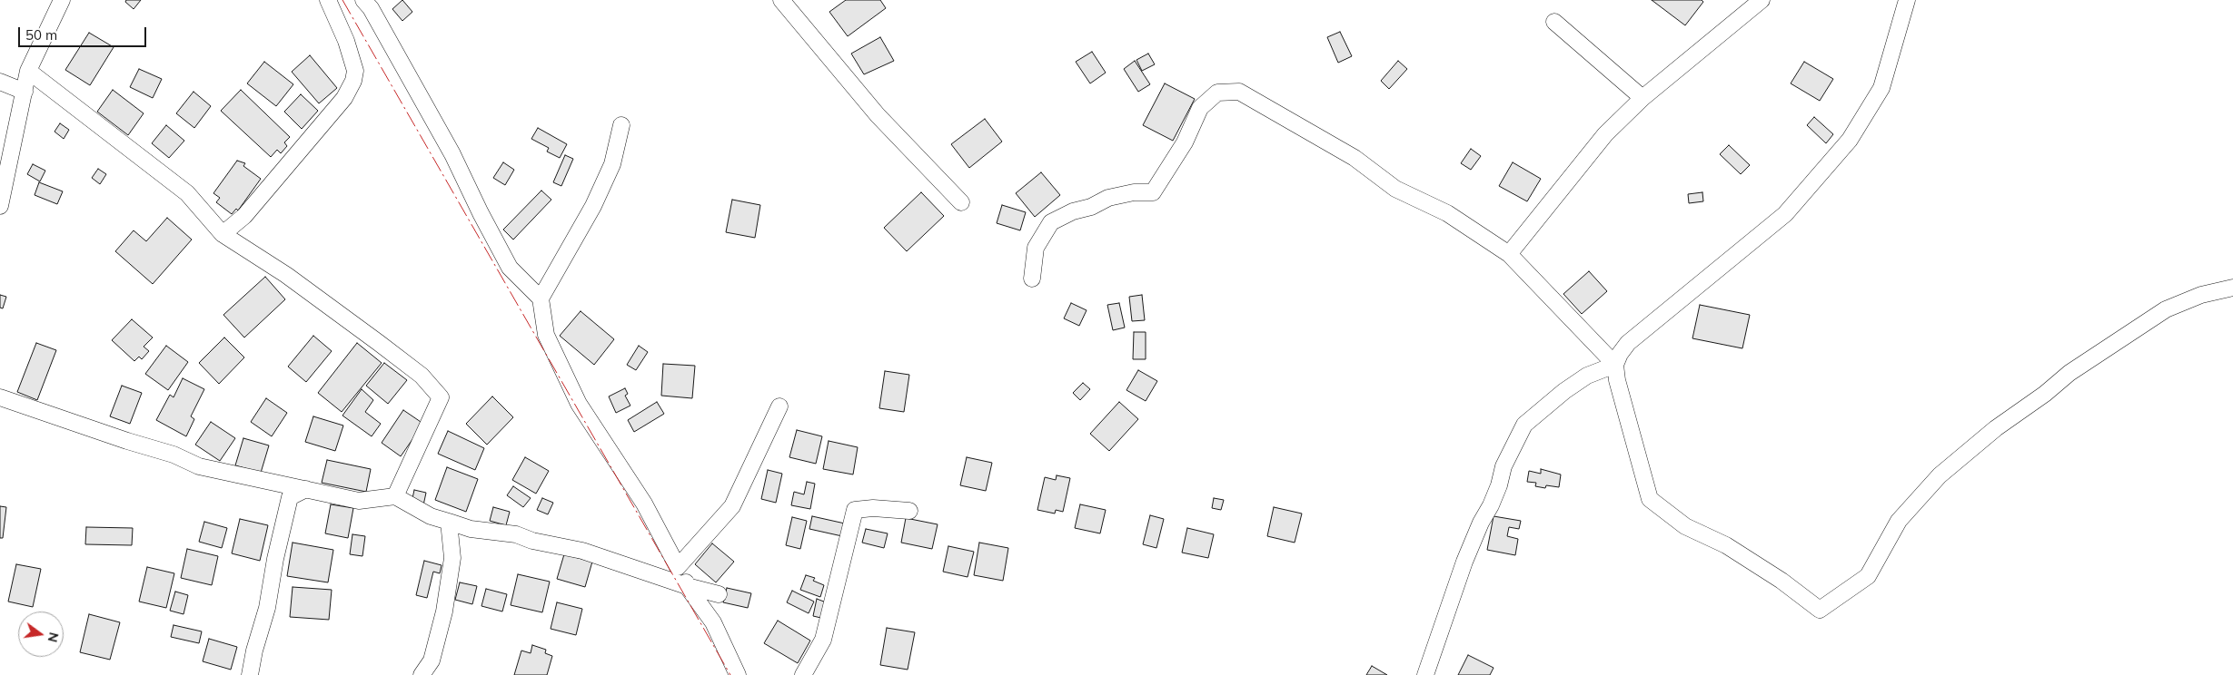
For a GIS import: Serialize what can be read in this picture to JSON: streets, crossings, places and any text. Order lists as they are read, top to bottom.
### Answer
{
  "scale_bar": "50 m",
  "north": "right"
}
